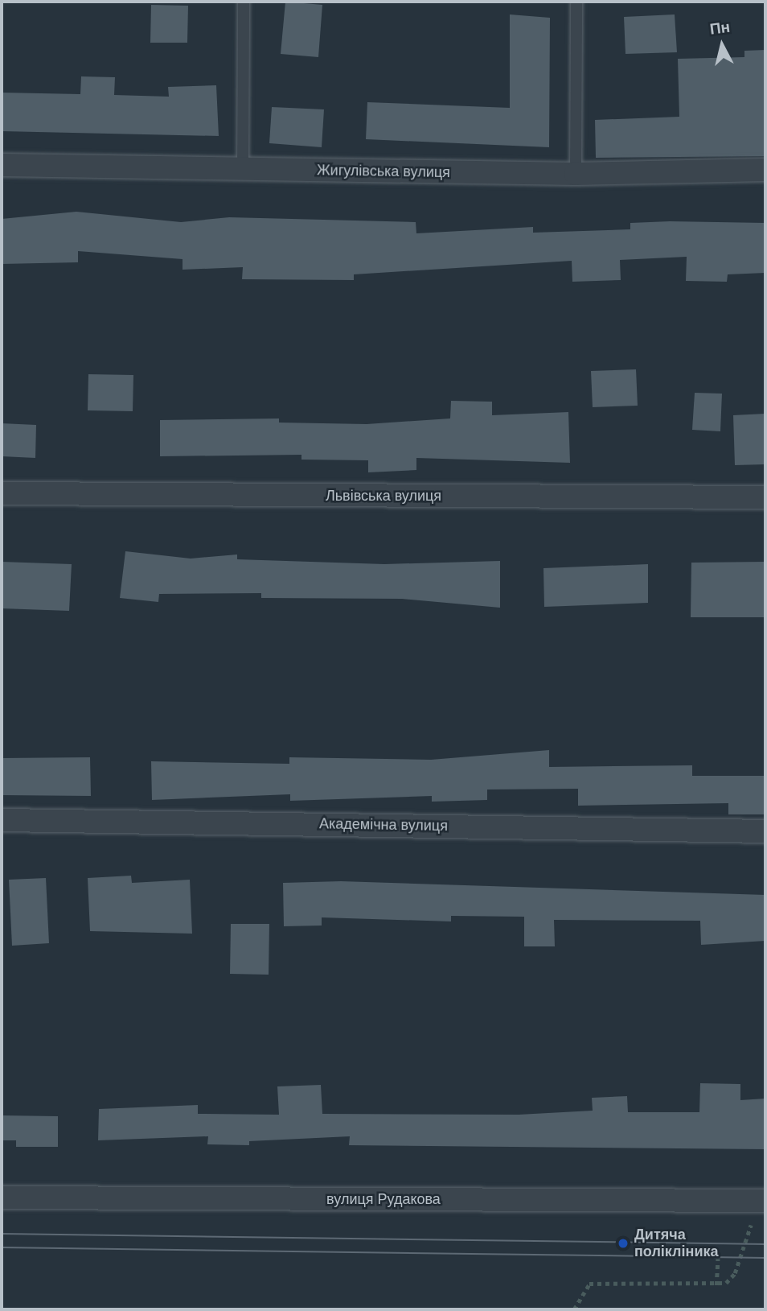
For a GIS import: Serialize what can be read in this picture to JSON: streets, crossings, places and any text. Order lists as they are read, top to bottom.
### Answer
{
  "streets": {
    "street": [
      "Жигулівська вулиця",
      "Львівська вулиця",
      "Академічна вулиця",
      "вулиця Рудакова"
    ]
  },
  "places": ["Дитяча полікліника"],
  "north": "top"
}
